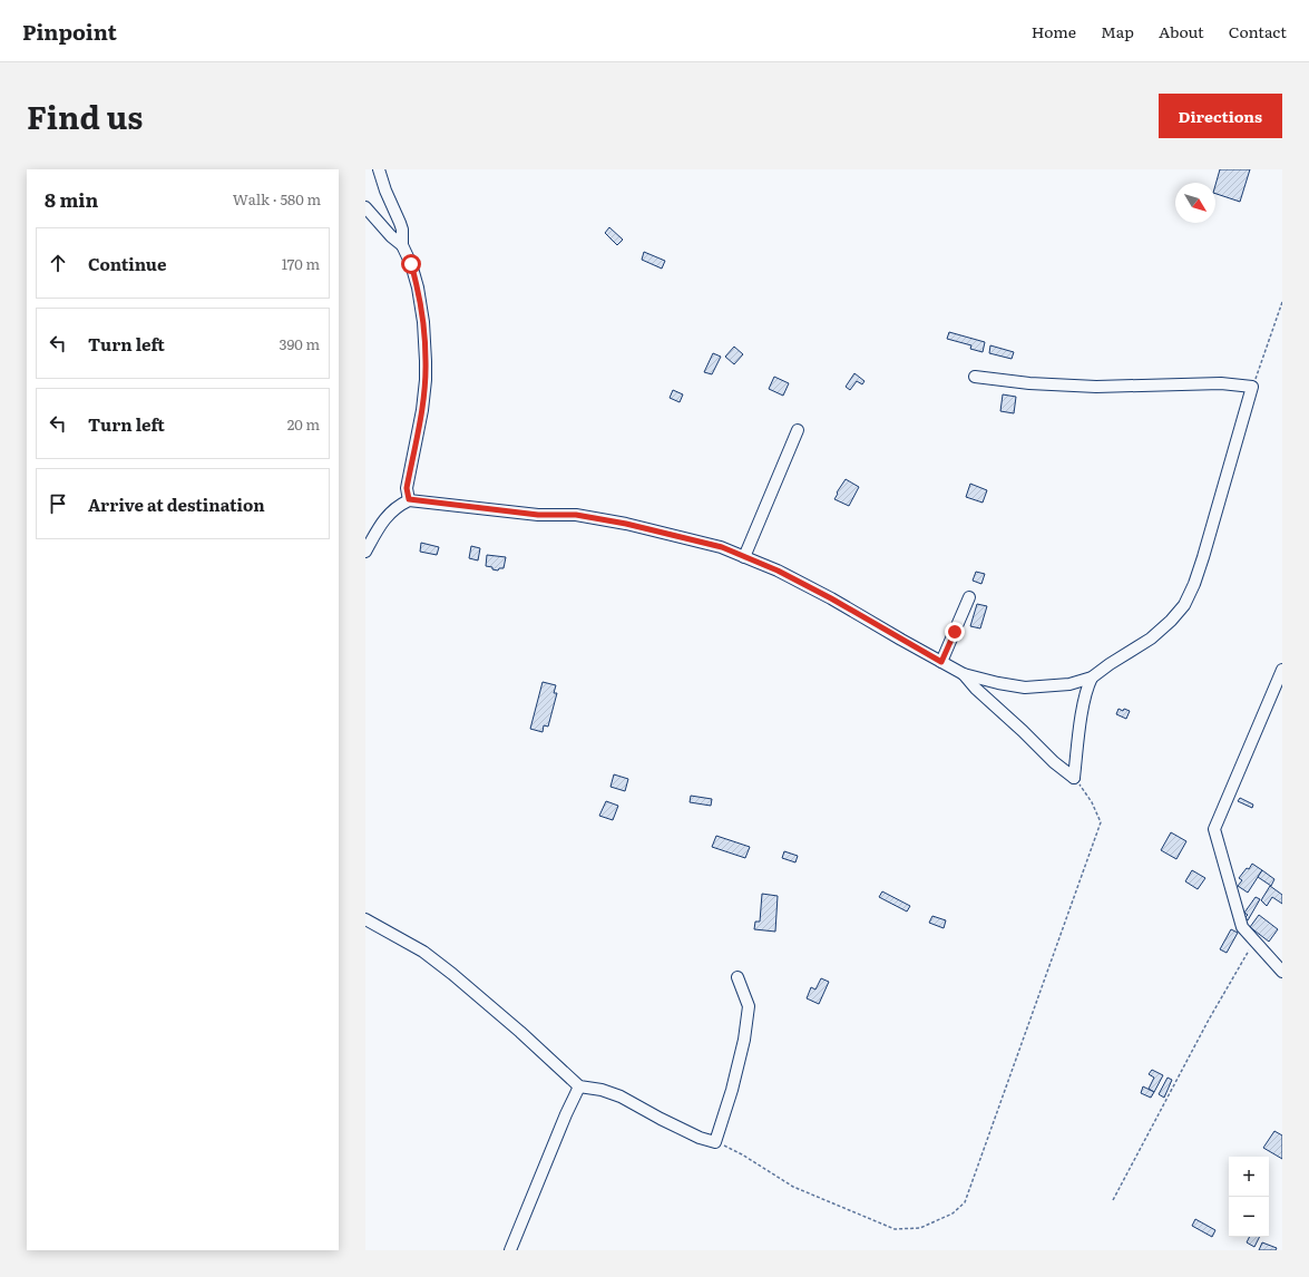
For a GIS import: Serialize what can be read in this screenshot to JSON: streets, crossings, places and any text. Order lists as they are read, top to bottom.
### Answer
{
  "north": "bottom right",
  "page": {
    "header": "Pinpoint",
    "nav": [
      "Home",
      "Map",
      "About",
      "Contact"
    ],
    "title": "Find us",
    "buttons": "Directions",
    "heading": ["8 min", "Walk · 580 m"],
    "list": [
      ["Continue", "170 m"],
      ["Turn left", "390 m"],
      ["Turn left", "20 m"],
      "Arrive at destination"
    ],
    "map_buttons": ["+", "−"]
  }
}
